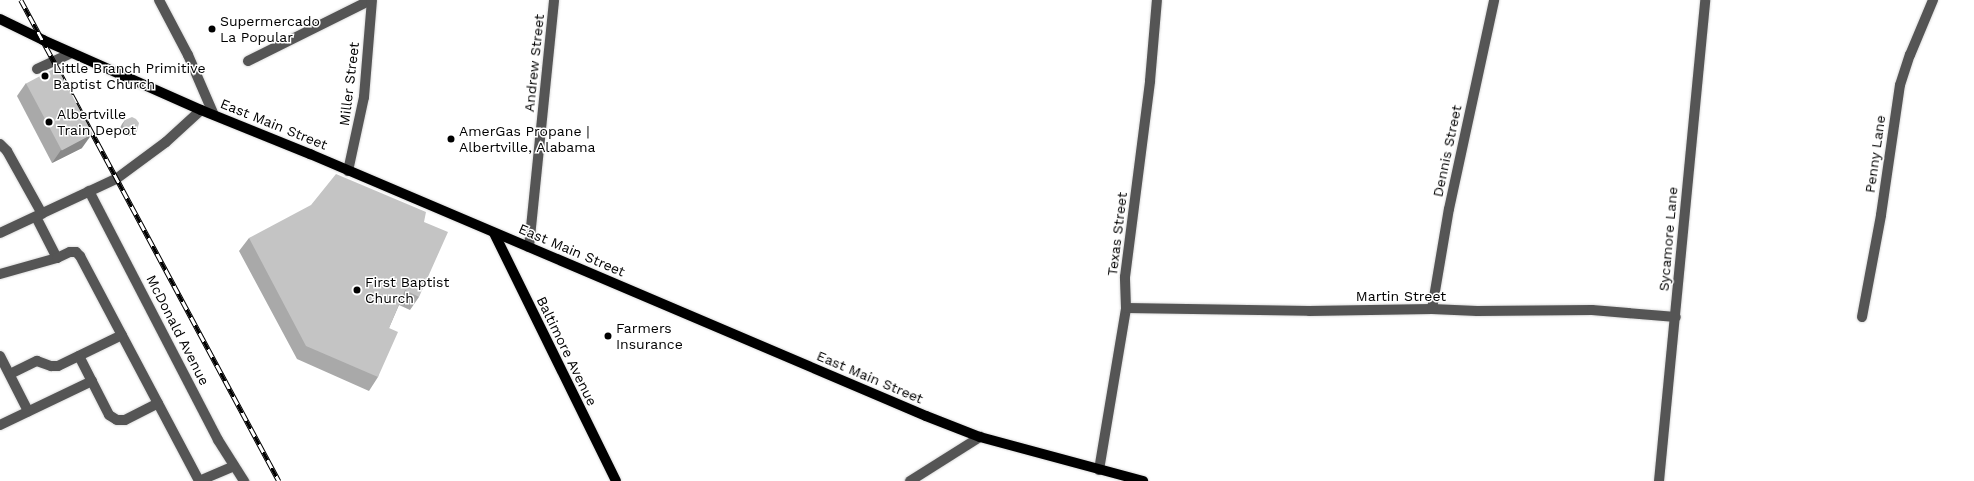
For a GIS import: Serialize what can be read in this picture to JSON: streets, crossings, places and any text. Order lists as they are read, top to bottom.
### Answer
{
  "streets": {
    "main road": ["East Main Street", "Baltimore Avenue"],
    "street": [
      "Andrew Street",
      "Miller Street",
      "Dennis Street",
      "Penny Lane",
      "Texas Street",
      "Sycamore Lane",
      "Martin Street",
      "McDonald Avenue"
    ]
  },
  "crossings": [
    ["Andrew Street", "East Main Street"],
    ["Miller Street", "East Main Street"],
    ["East Main Street", "Texas Street"],
    ["East Main Street", "Baltimore Avenue"],
    ["Dennis Street", "Martin Street"],
    ["Texas Street", "Martin Street"],
    ["Sycamore Lane", "Martin Street"]
  ],
  "places": [
    "Supermercado La Popular",
    "Little Branch Primitive Baptist Church",
    "Albertville Train Depot",
    "AmerGas Propane | Albertville, Alabama",
    "First Baptist Church",
    "Farmers Insurance"
  ]
}
